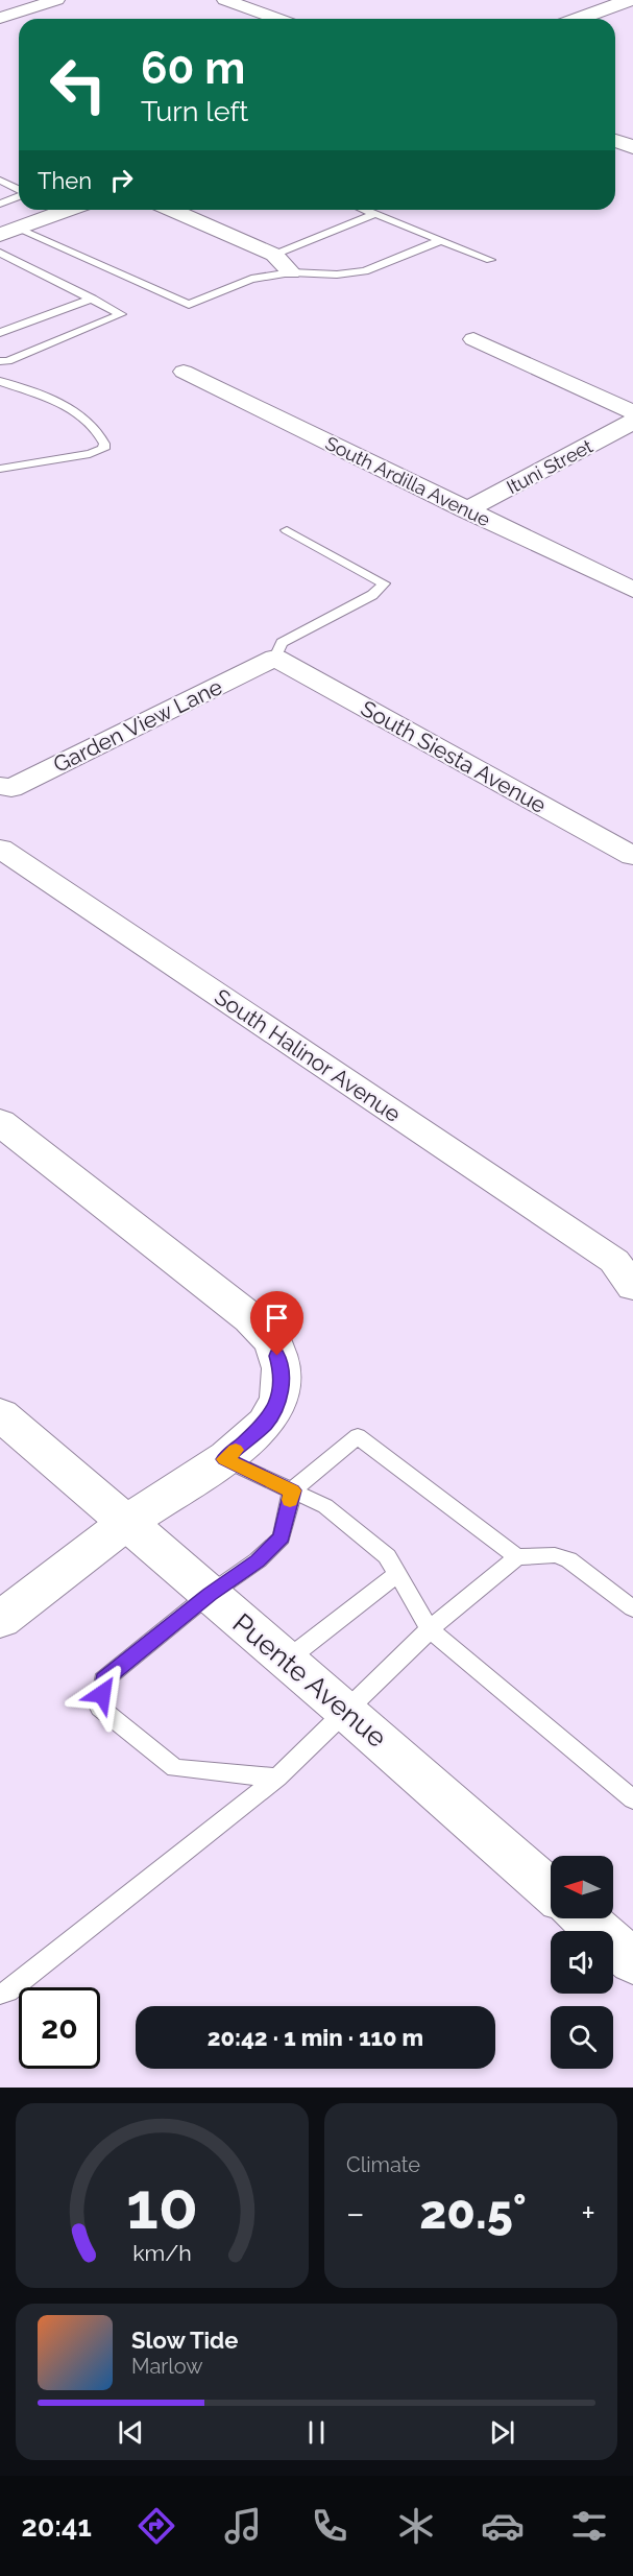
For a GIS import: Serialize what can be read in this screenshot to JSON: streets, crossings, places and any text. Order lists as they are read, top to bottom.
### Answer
{
  "streets": {
    "main road": ["Puente Avenue"],
    "street": [
      "Ituni Street",
      "South Ardilla Avenue",
      "Garden View Lane",
      "South Siesta Avenue",
      "South Halinor Avenue"
    ]
  },
  "crossings": [
    ["Ituni Street", "South Ardilla Avenue"],
    ["Garden View Lane", "South Siesta Avenue"]
  ],
  "north": "left",
  "page": {
    "turn": ["60 m", "Turn left"],
    "then": "Then",
    "limit": "20",
    "trip": "20:42 · 1 min · 110 m",
    "tile": "Climate",
    "heat": ["−", "20.5°", "+"],
    "song": ["Slow Tide", "Marlow"],
    "tabs": "20:41",
    "gauge": ["10", "km/h"]
  }
}
